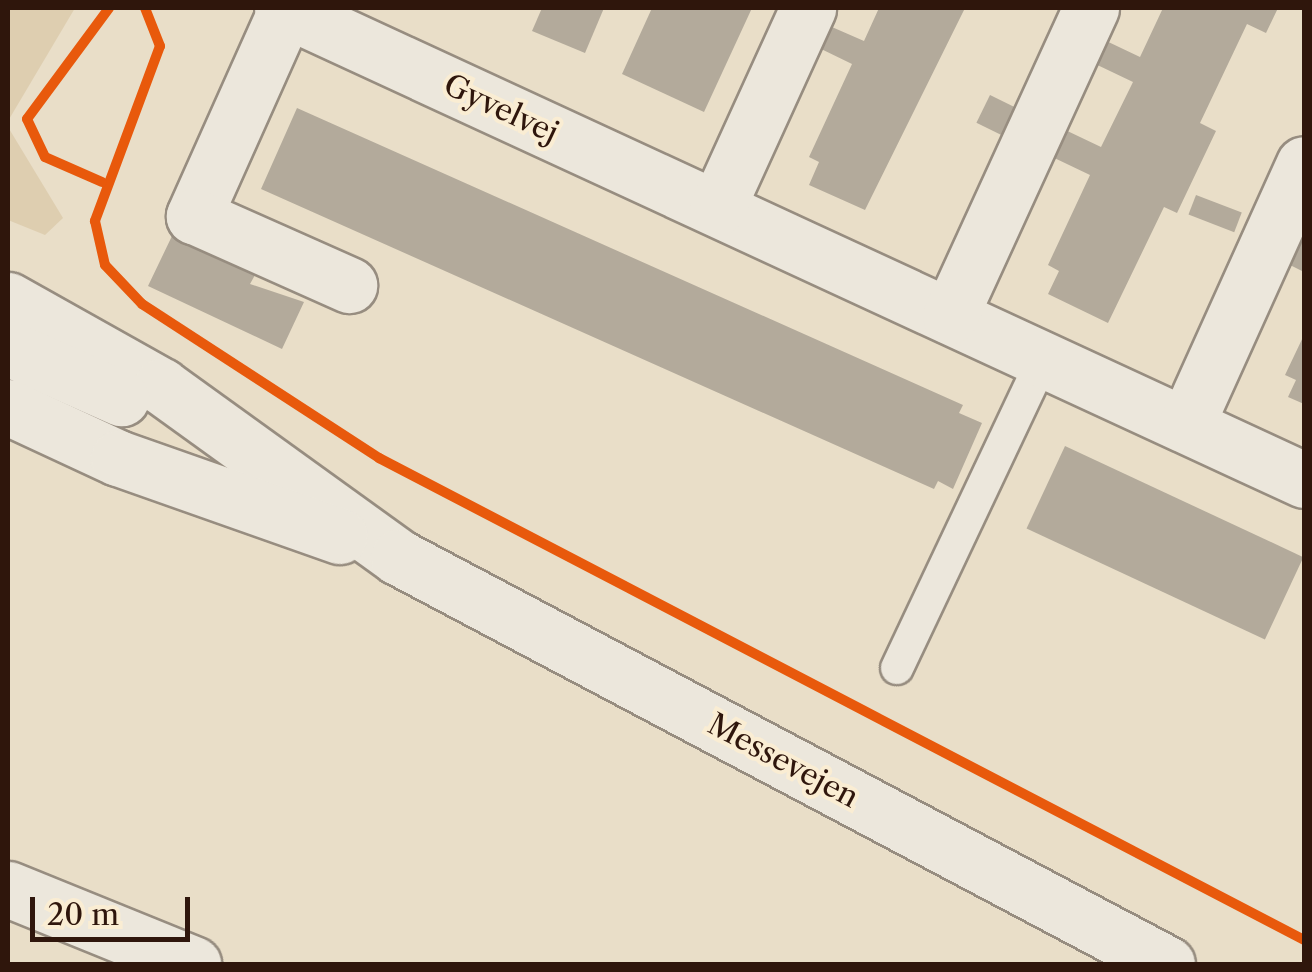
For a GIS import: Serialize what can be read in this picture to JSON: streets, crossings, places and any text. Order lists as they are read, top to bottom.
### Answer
{
  "streets": {
    "street": ["Gyvelvej", "Messevejen"]
  },
  "scale_bar": "20 m"
}
